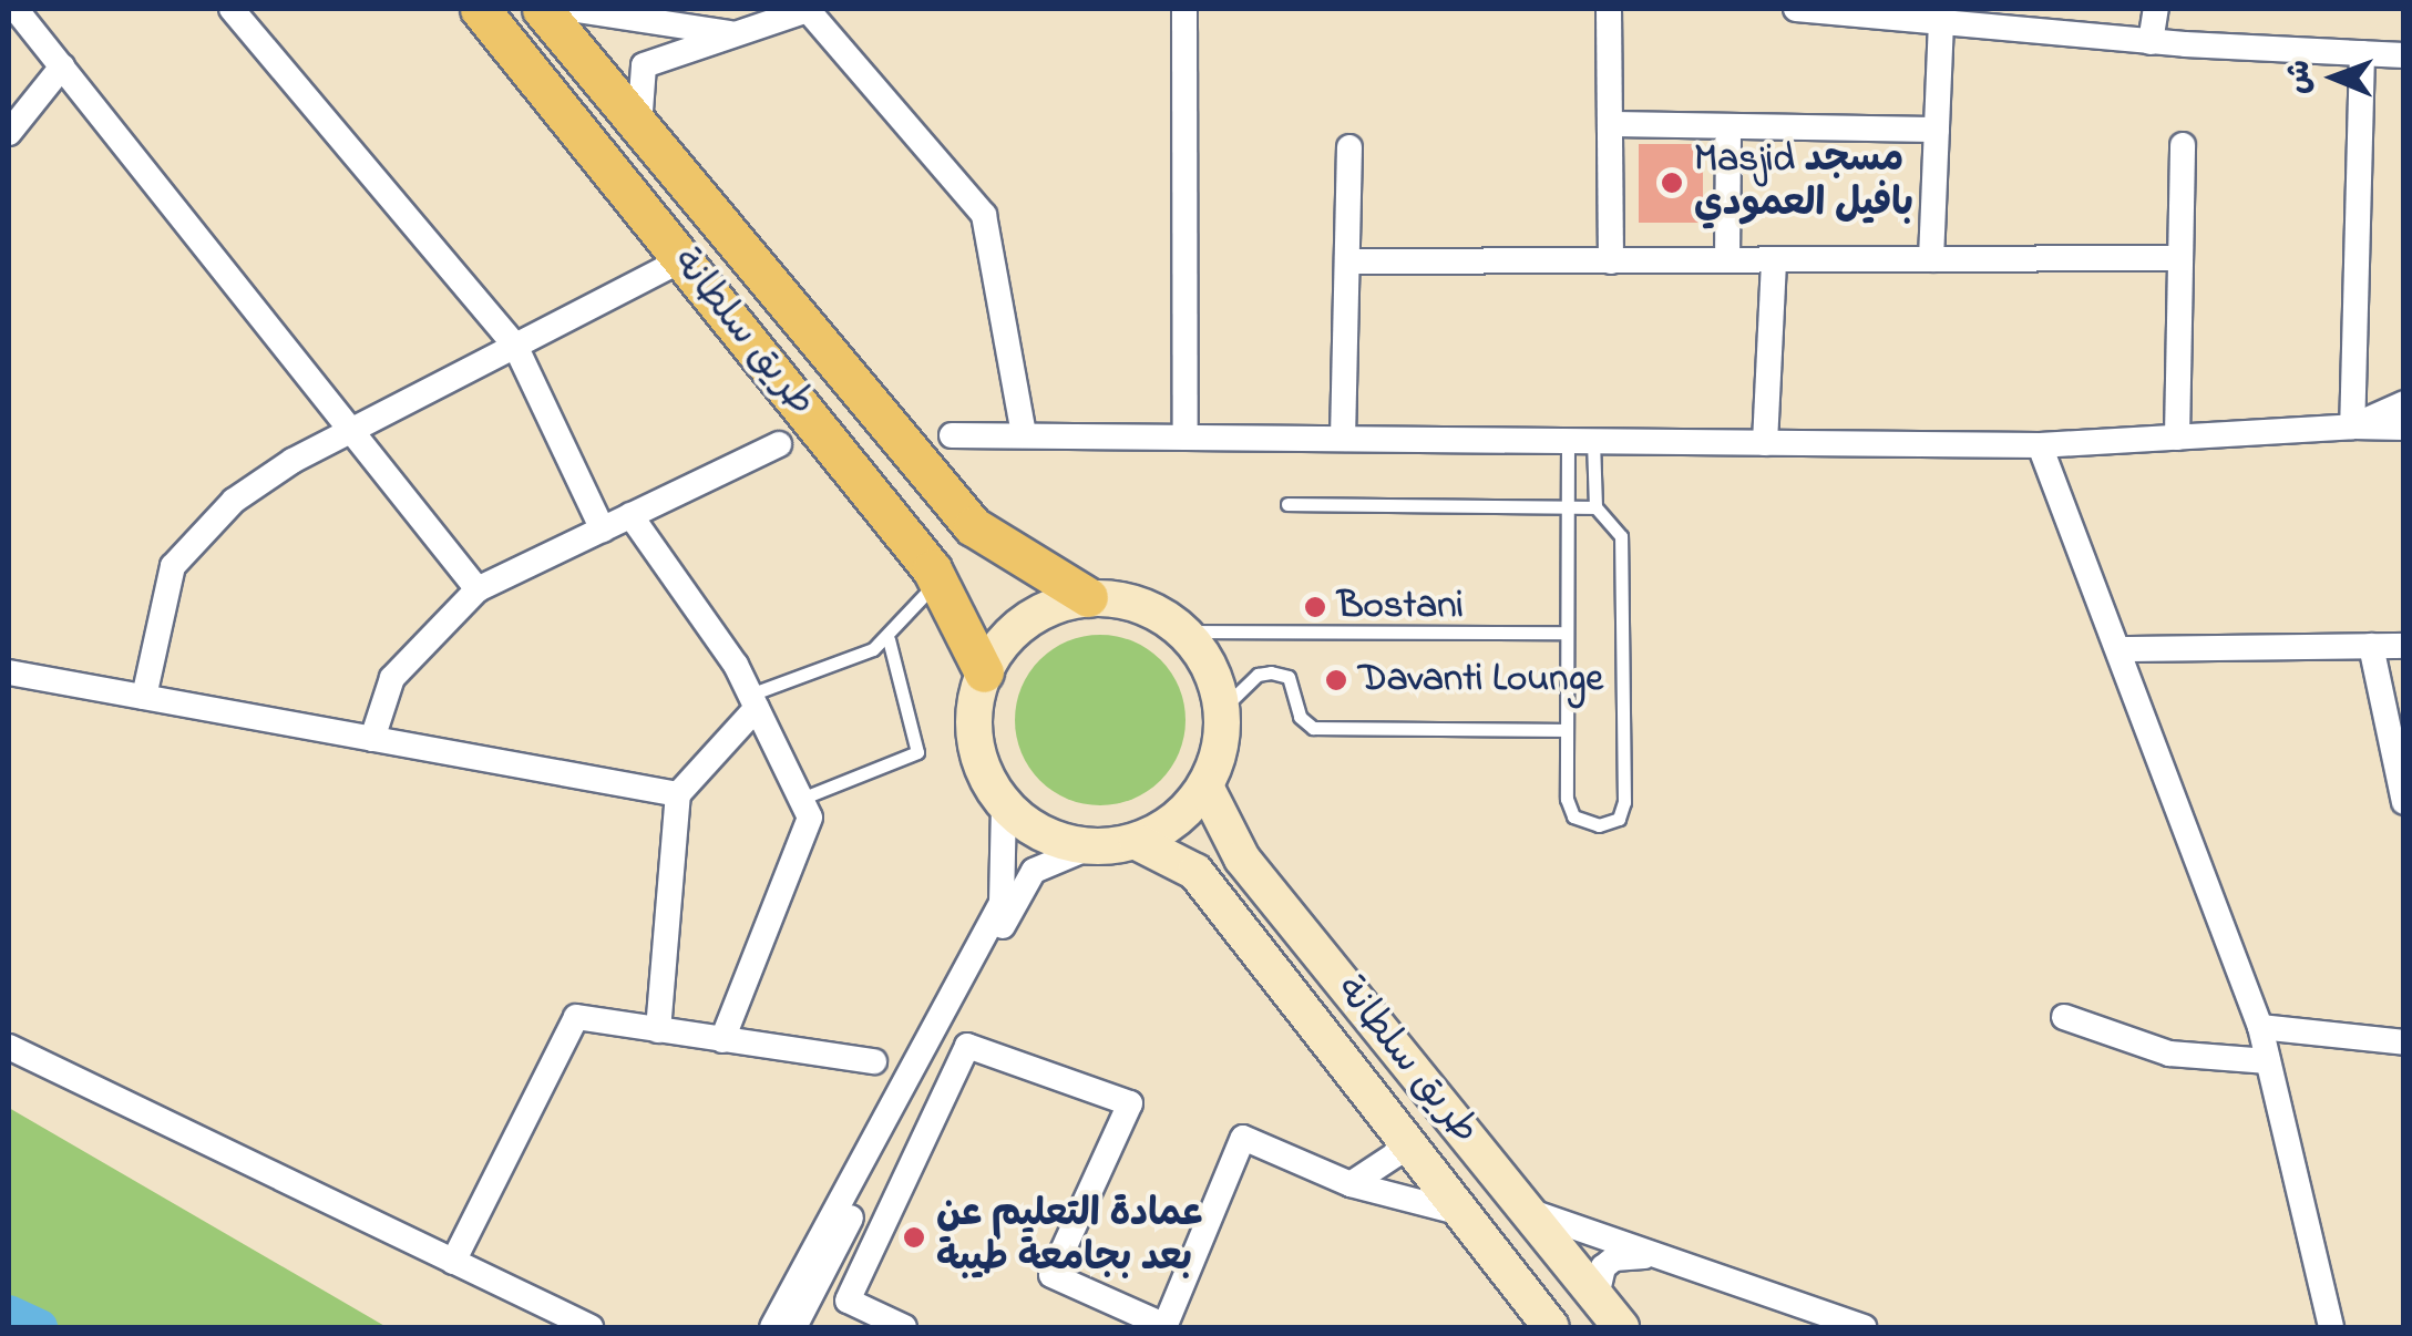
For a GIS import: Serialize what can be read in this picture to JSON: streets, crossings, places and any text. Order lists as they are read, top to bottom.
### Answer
{
  "streets": {
    "main road": ["طريق سلطانة"]
  },
  "places": [
    "Masjid مسجد بافيل العمودي",
    "Bostani",
    "Davanti Lounge",
    "عمادة التعليم عن بعد بجامعة طيبة"
  ],
  "north": "left"
}
